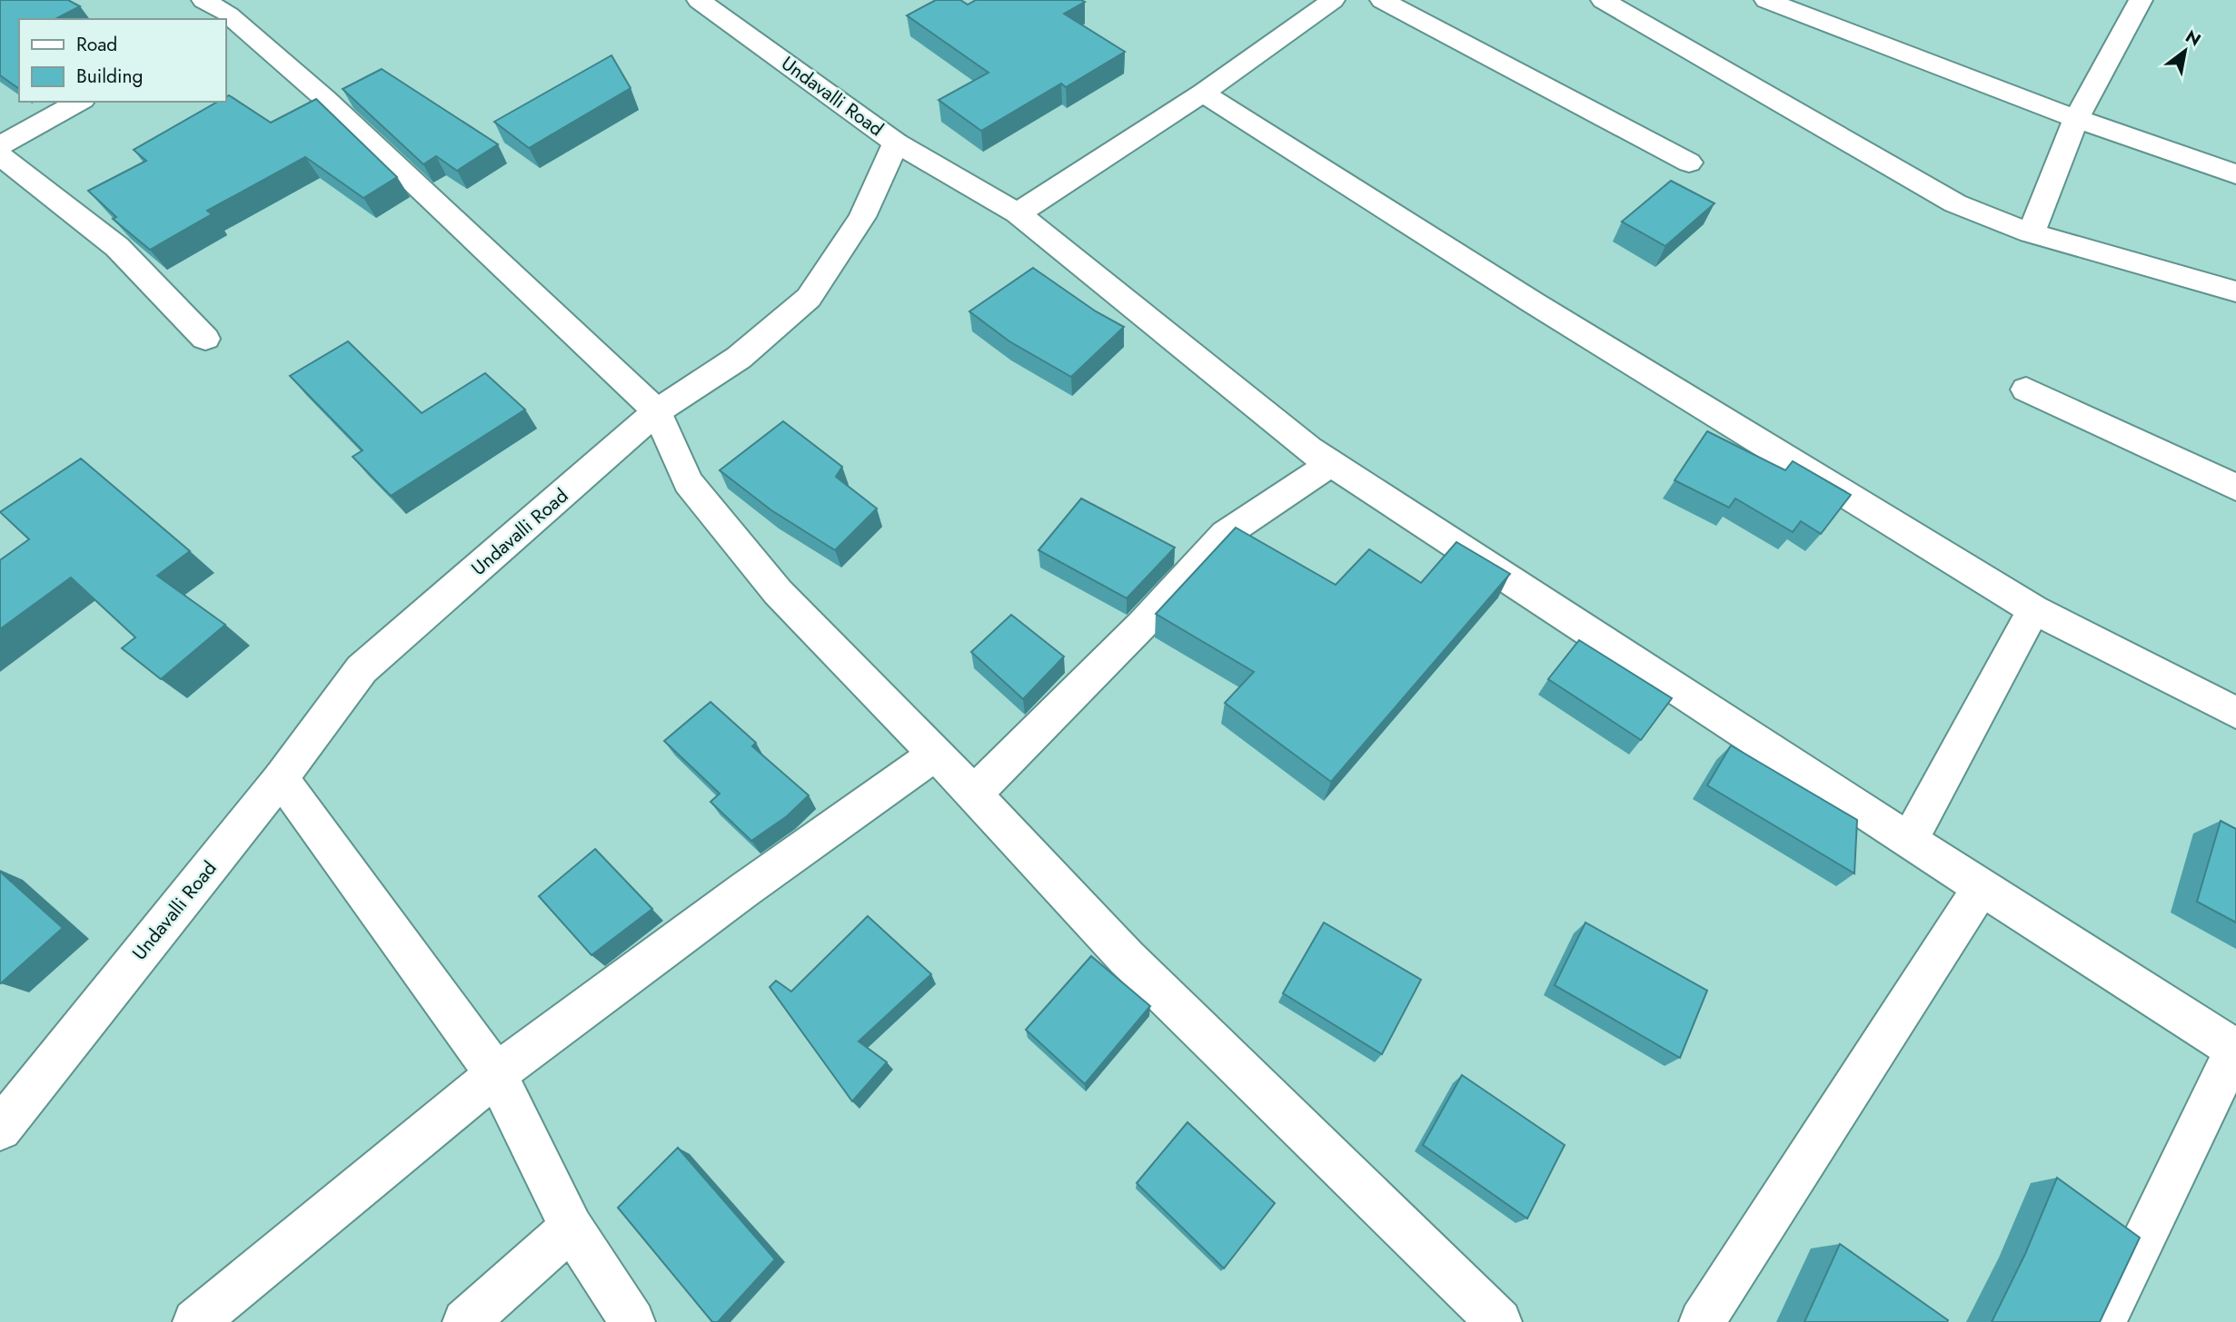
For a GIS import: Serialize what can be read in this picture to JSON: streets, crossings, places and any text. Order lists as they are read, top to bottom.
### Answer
{
  "streets": {
    "street": ["Undavalli Road"]
  },
  "legend": ["Road", "Building"],
  "north": "top right"
}
